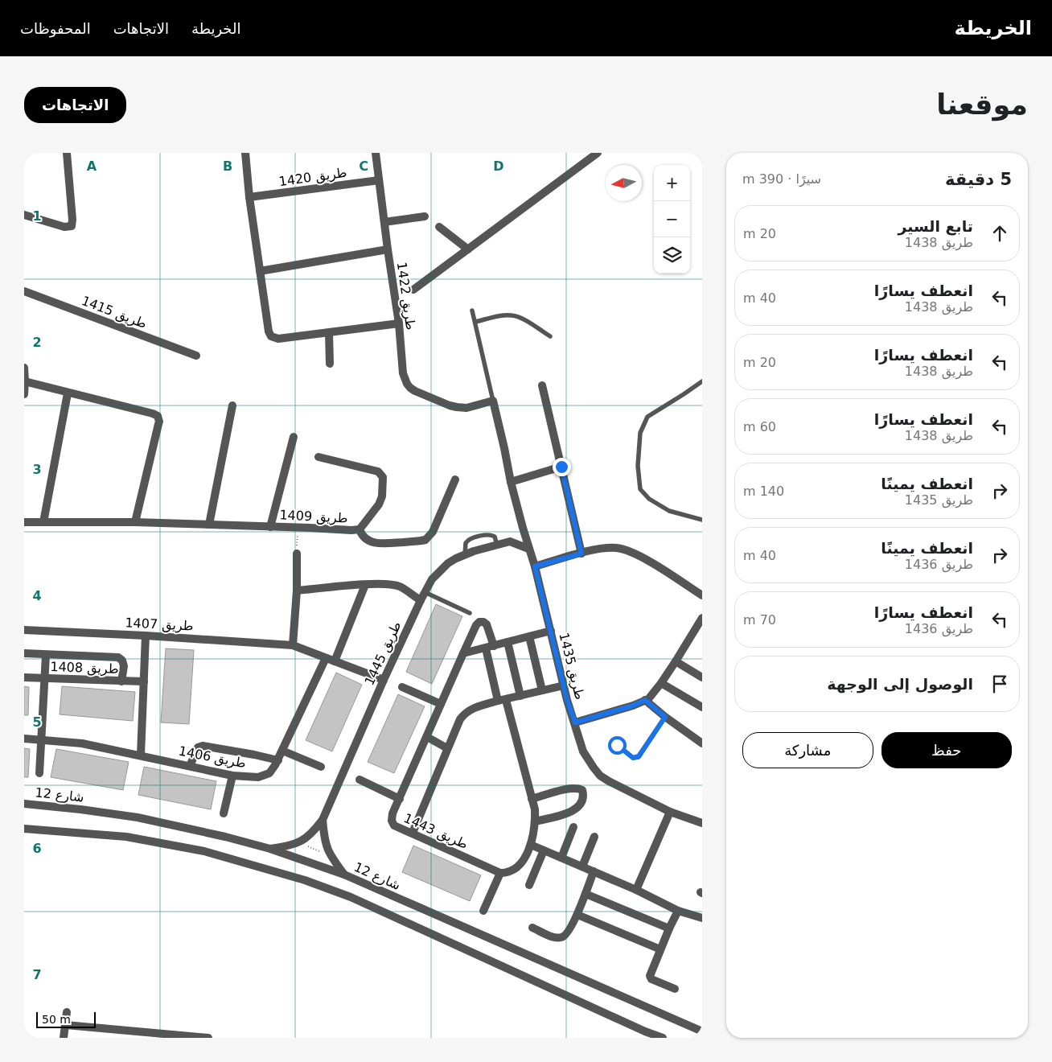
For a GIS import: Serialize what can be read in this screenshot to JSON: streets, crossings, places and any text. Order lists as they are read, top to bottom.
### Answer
{
  "streets": {
    "street": [
      "طريق 1420",
      "طريق 1422",
      "طريق 1415",
      "طريق 1409",
      "طريق 1407",
      "طريق 1445",
      "طريق 1435",
      "طريق 1408",
      "طريق 1406",
      "شارع 12",
      "طريق 1443"
    ]
  },
  "crossings": [
    ["طريق 1420", "طريق 1422"],
    ["طريق 1422", "طريق 1435"],
    ["طريق 1407", "طريق 1445"],
    ["طريق 1407", "طريق 1406"],
    ["طريق 1445", "طريق 1435"],
    ["طريق 1445", "شارع 12"]
  ],
  "scale_bar": "50 m",
  "north": "left",
  "page": {
    "header": "الخريطة",
    "nav": ["الخريطة", "الاتجاهات", "المحفوظات"],
    "buttons": [
      "الاتجاهات",
      ["حفظ", "مشاركة"]
    ],
    "title": "موقعنا",
    "heading": ["5 دقيقة", "سيرًا · 390 m"],
    "map_buttons": ["+", "−"],
    "list": [
      ["تابع السير", "طريق 1438", "20 m"],
      ["انعطف يسارًا", "طريق 1438", "40 m"],
      ["انعطف يسارًا", "طريق 1438", "20 m"],
      ["انعطف يسارًا", "طريق 1438", "60 m"],
      ["انعطف يمينًا", "طريق 1435", "140 m"],
      ["انعطف يمينًا", "طريق 1436", "40 m"],
      ["انعطف يسارًا", "طريق 1436", "70 m"],
      "الوصول إلى الوجهة"
    ],
    "scale": "50 m"
  },
  "grid": {
    "columns": [
      "A",
      "B",
      "C",
      "D"
    ],
    "rows": [
      "1",
      "2",
      "3",
      "4",
      "5",
      "6",
      "7"
    ]
  }
}
